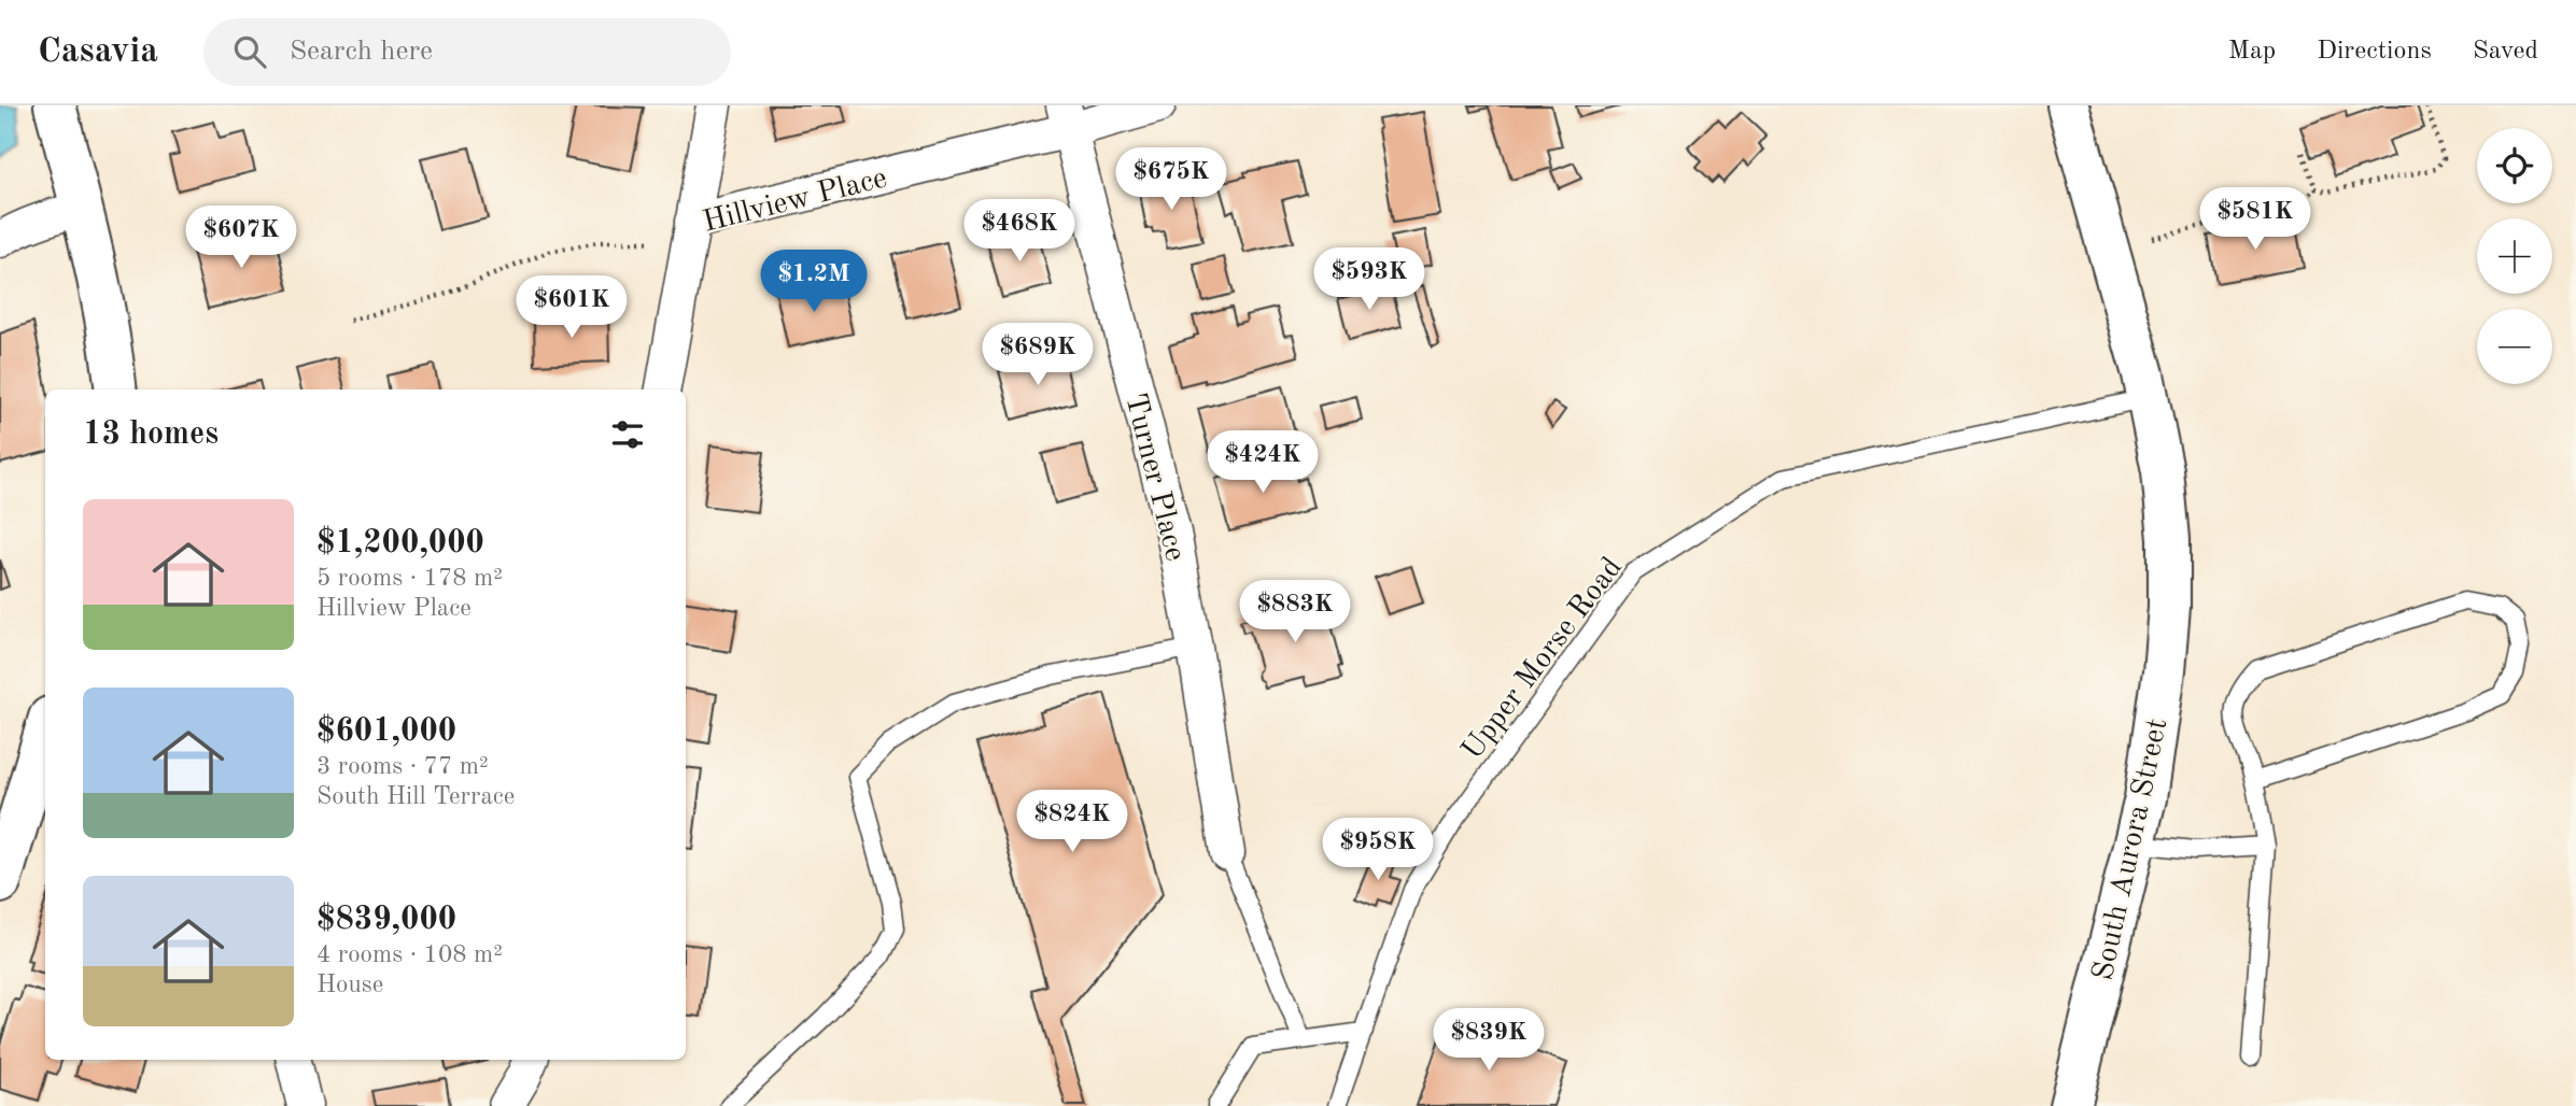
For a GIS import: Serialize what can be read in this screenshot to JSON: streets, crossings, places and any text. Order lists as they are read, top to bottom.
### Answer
{
  "streets": {
    "main road": ["South Aurora Street"],
    "street": ["Hillview Place", "Turner Place"],
    "lane": ["Upper Morse Road"]
  },
  "crossings": [
    ["Hillview Place", "Turner Place"],
    ["Upper Morse Road", "South Aurora Street"]
  ],
  "page": {
    "header": "Casavia",
    "search": "Search here",
    "nav": ["Map", "Directions", "Saved"],
    "map_buttons": ["+", "−"],
    "price": [
      "$675K",
      "$581K",
      "$468K",
      "$607K",
      "$593K",
      "$1.2M",
      "$601K",
      "$689K",
      "$424K",
      "$883K",
      "$824K",
      "$958K",
      "$839K"
    ],
    "heading": "13 homes",
    "list": [
      {
        "name": "$1,200,000",
        "note": "5 rooms · 178 m² · Hillview Place"
      },
      {
        "name": "$601,000",
        "note": "3 rooms · 77 m² · South Hill Terrace"
      },
      {
        "name": "$839,000",
        "note": "4 rooms · 108 m² · House"
      }
    ]
  }
}
